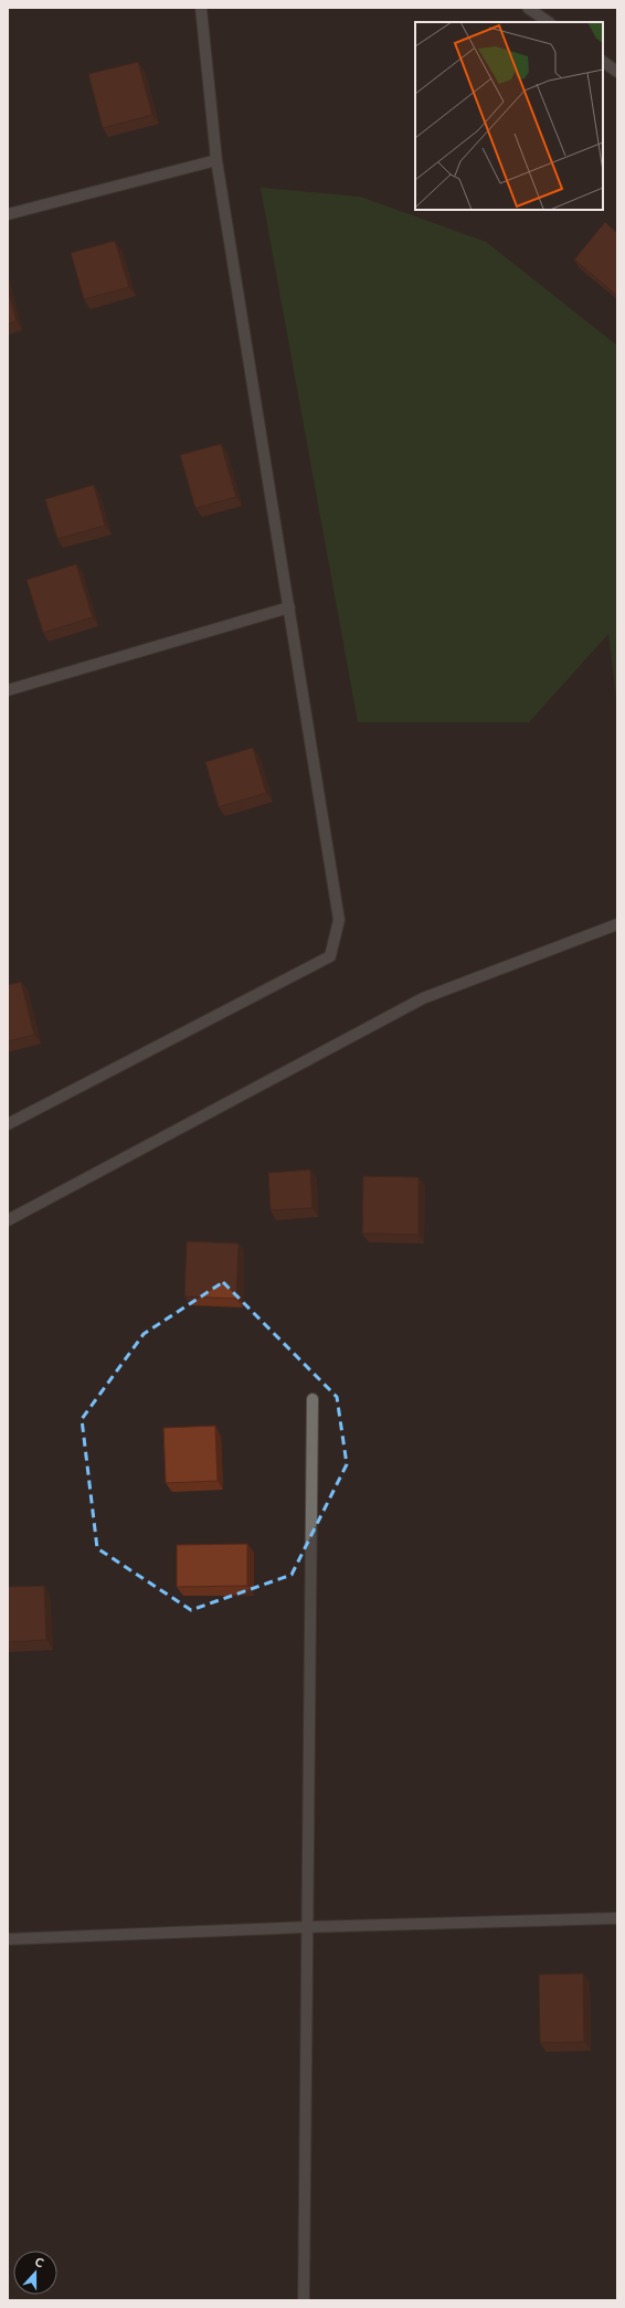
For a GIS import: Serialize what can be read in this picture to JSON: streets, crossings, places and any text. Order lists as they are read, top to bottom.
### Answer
{
  "north": "top"
}
